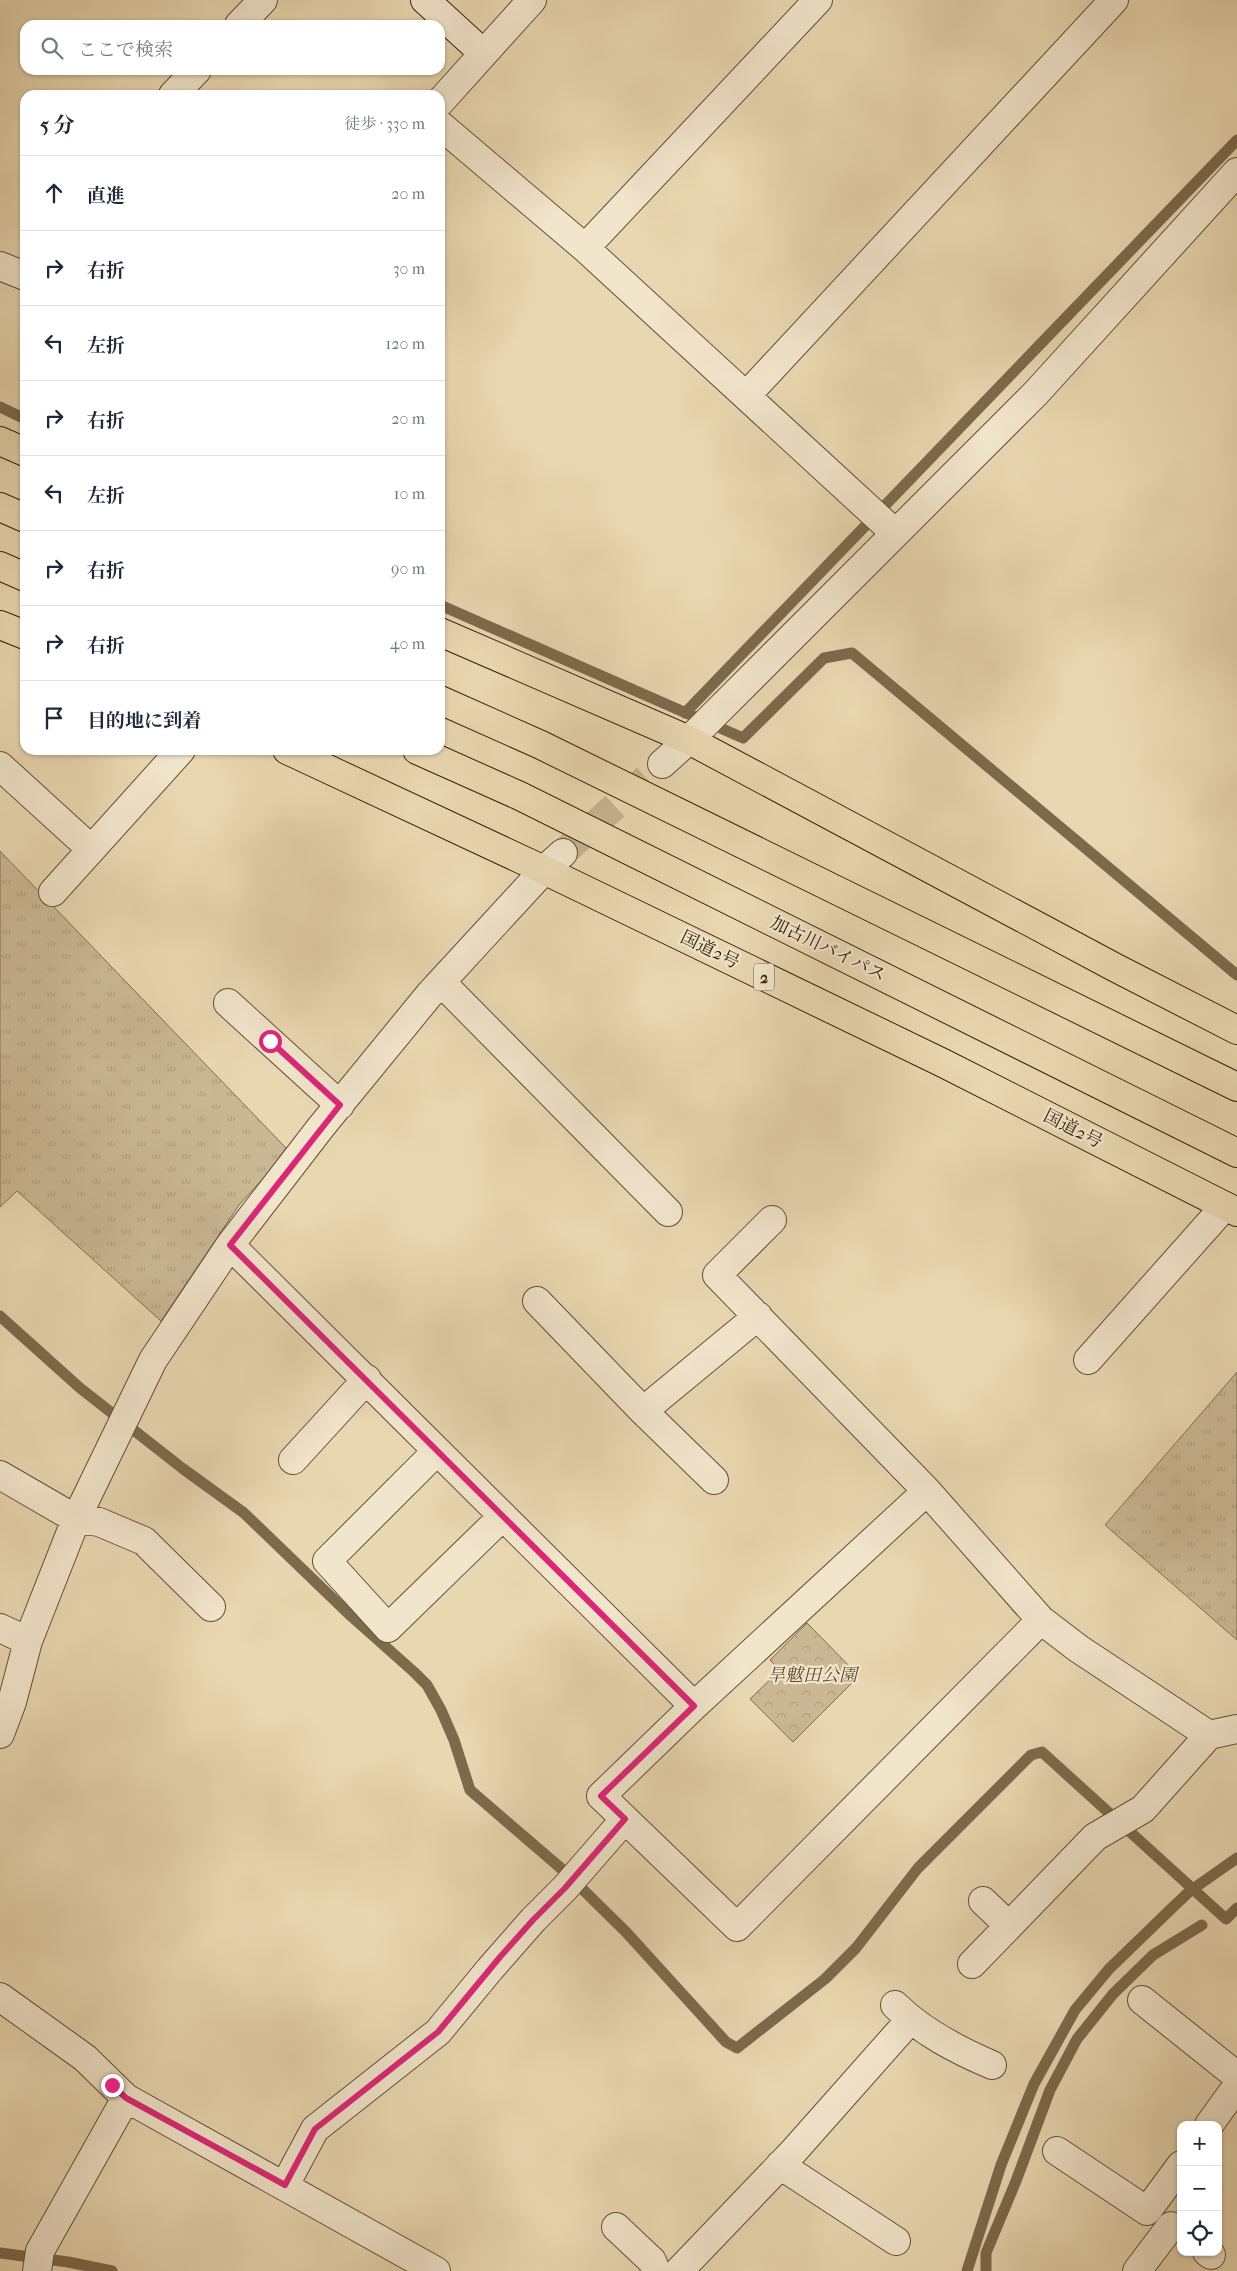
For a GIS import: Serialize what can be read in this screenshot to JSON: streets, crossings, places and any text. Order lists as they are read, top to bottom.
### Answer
{
  "streets": {
    "highway": ["加古川バイパス", "国道2号", "2"]
  },
  "parks": ["旱魃田公園"],
  "page": {
    "search": "ここで検索",
    "heading": ["5 分", "徒歩 · 330 m"],
    "list": [
      ["直進", "20 m"],
      ["右折", "30 m"],
      ["左折", "120 m"],
      ["右折", "20 m"],
      ["左折", "10 m"],
      ["右折", "90 m"],
      ["右折", "40 m"],
      "目的地に到着"
    ],
    "map_buttons": ["+", "−"]
  }
}
